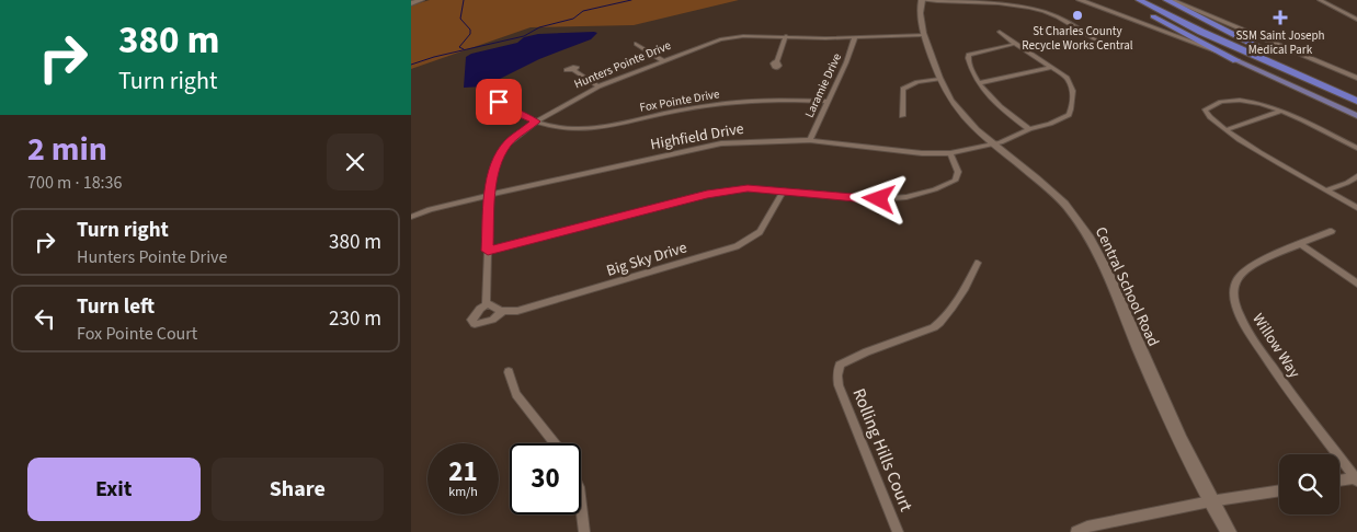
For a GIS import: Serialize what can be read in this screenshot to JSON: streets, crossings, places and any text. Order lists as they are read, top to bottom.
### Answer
{
  "streets": {
    "main road": ["Central School Road"],
    "street": [
      "Hunters Pointe Drive",
      "Laramie Drive",
      "Fox Pointe Drive",
      "Highfield Drive",
      "Big Sky Drive",
      "Willow Way",
      "Rolling Hills Court"
    ]
  },
  "crossings": [
    ["Hunters Pointe Drive", "Laramie Drive"],
    ["Hunters Pointe Drive", "Fox Pointe Drive"],
    ["Hunters Pointe Drive", "Highfield Drive"],
    ["Hunters Pointe Drive", "Big Sky Drive"],
    ["Hunters Pointe Drive", "Central School Road"],
    ["Laramie Drive", "Fox Pointe Drive"],
    ["Laramie Drive", "Highfield Drive"],
    ["Highfield Drive", "Central School Road"]
  ],
  "places": {
    "other": ["St Charles County Recycle Works Central"],
    "health": ["SSM Saint Joseph Medical Park"]
  },
  "page": {
    "turn": ["380 m", "Turn right"],
    "heading": ["2 min", "700 m · 18:36"],
    "list": [
      {
        "name": "Turn right",
        "note": "Hunters Pointe Drive",
        "value": "380 m"
      },
      {
        "name": "Turn left",
        "note": "Fox Pointe Court",
        "value": "230 m"
      }
    ],
    "speed": "21 km/h",
    "limit": "30",
    "buttons": ["Exit", "Share"]
  }
}
